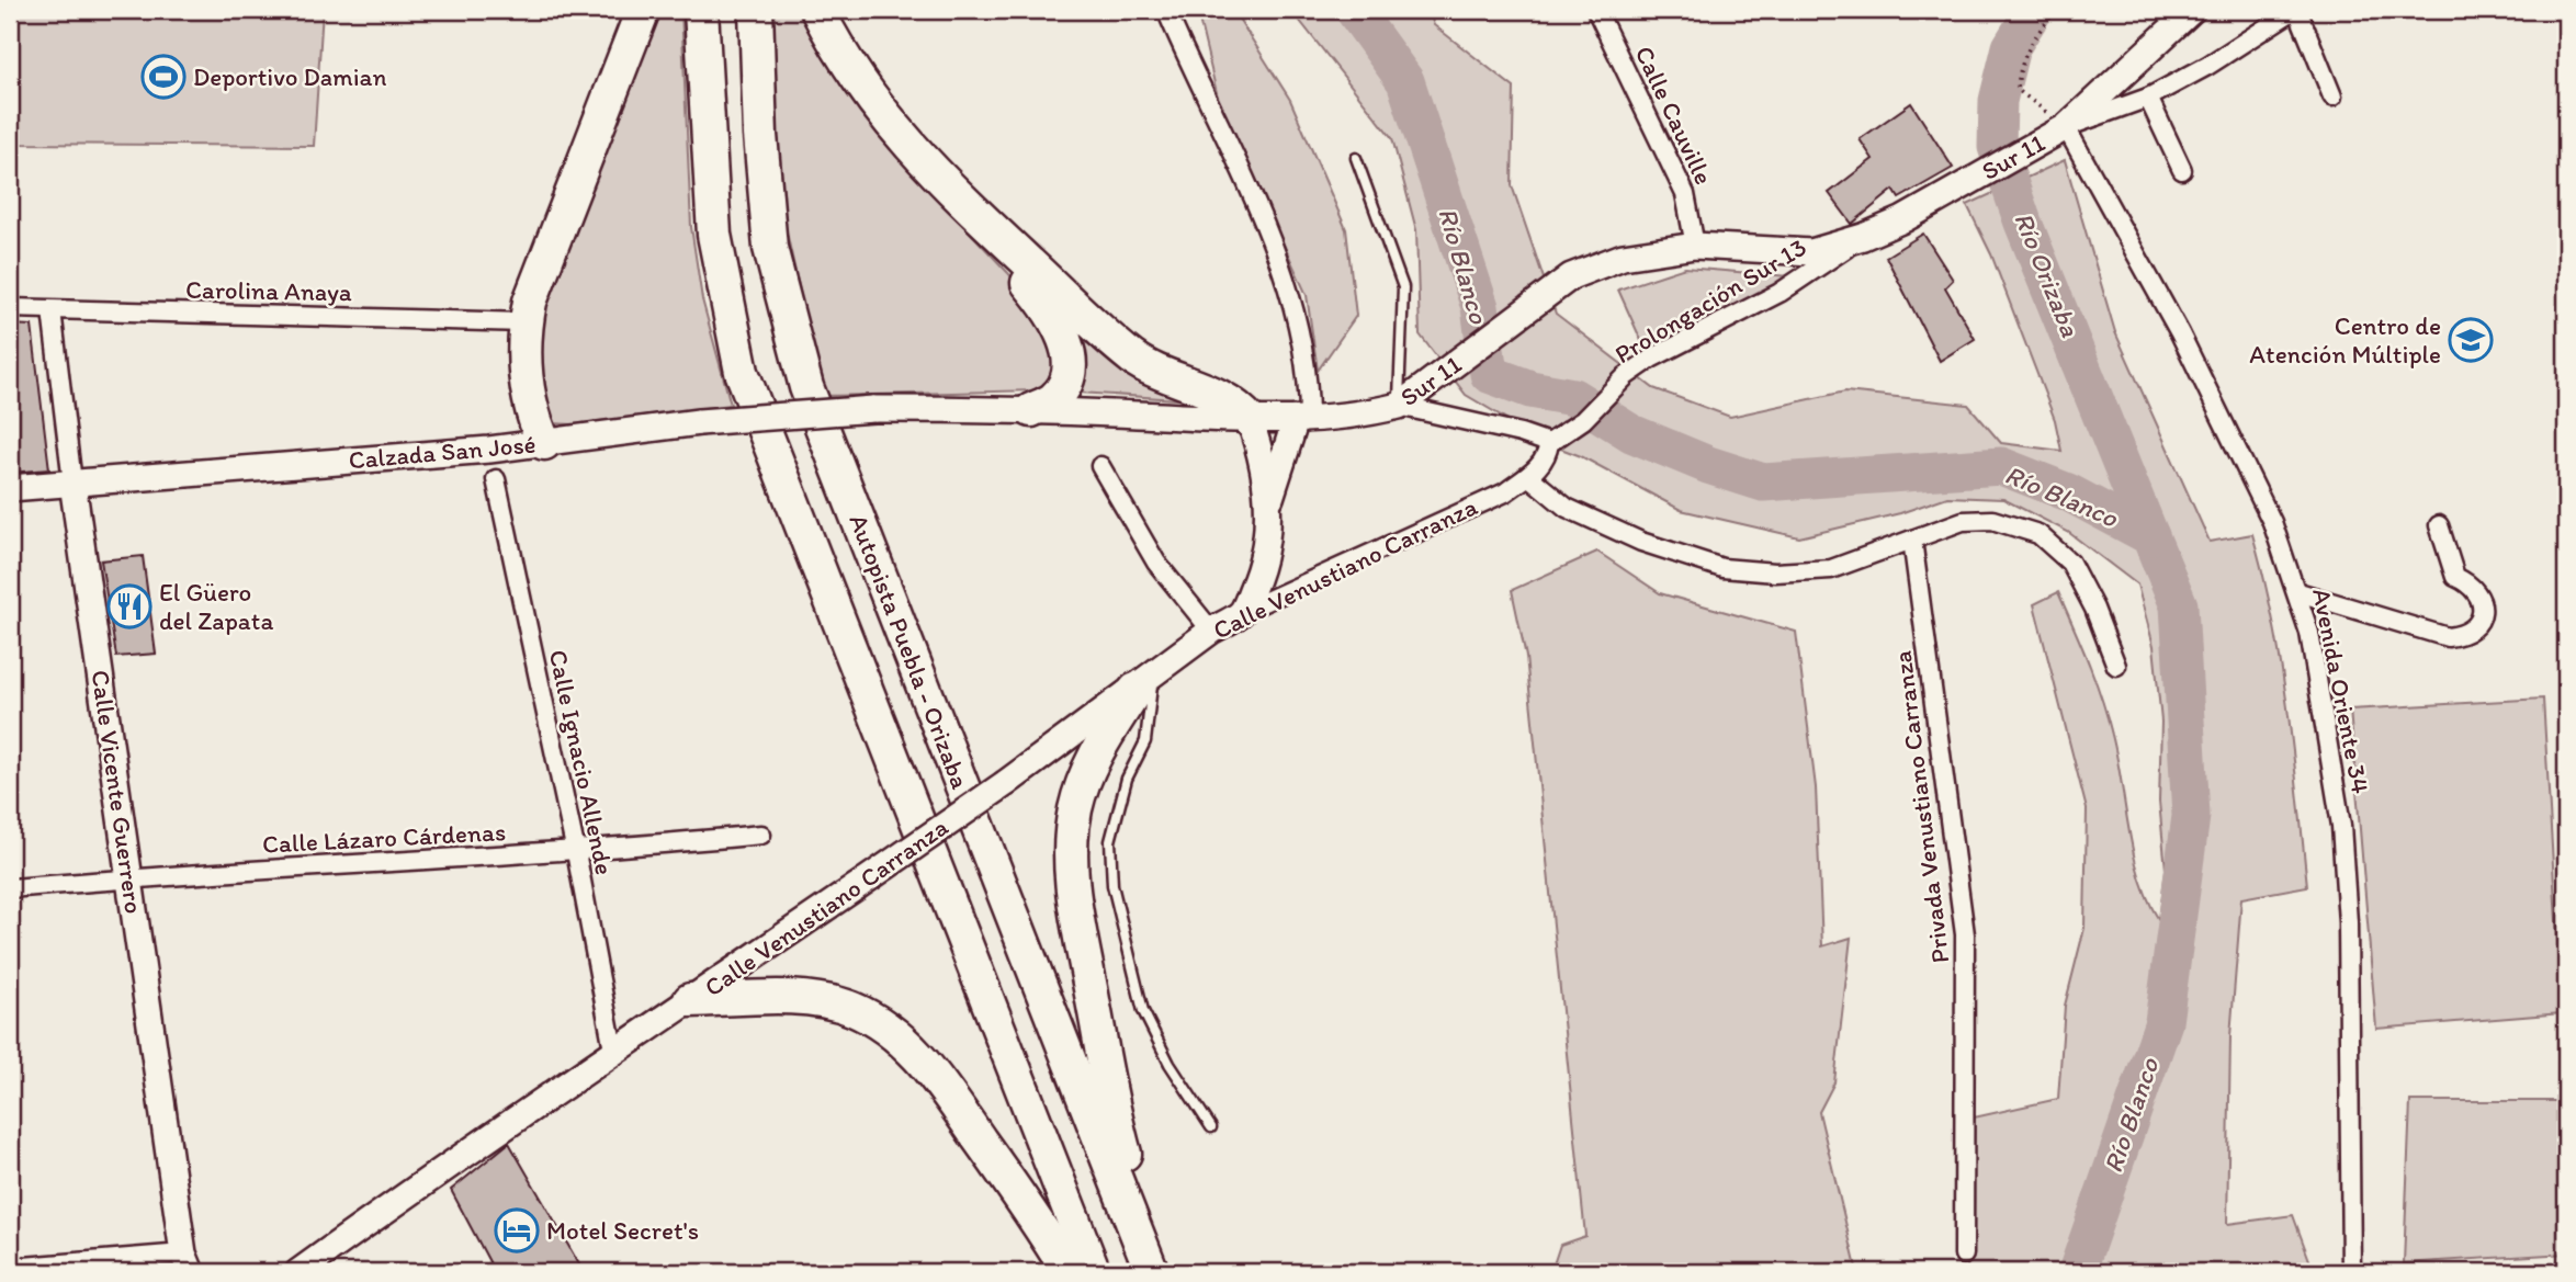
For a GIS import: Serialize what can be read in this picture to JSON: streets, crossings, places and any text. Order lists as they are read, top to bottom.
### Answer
{
  "streets": {
    "highway": ["Autopista Puebla - Orizaba"],
    "main road": [
      "Sur 11",
      "Calzada San José",
      "Calle Venustiano Carranza",
      "Calle Vicente Guerrero"
    ],
    "street": [
      "Calle Cauville",
      "Carolina Anaya",
      "Prolongación Sur 13",
      "Avenida Oriente 34",
      "Calle Ignacio Allende",
      "Privada Venustiano Carranza",
      "Calle Lázaro Cárdenas"
    ]
  },
  "crossings": [
    ["Calle Cauville", "Sur 11"],
    ["Sur 11", "Prolongación Sur 13"],
    ["Sur 11", "Calzada San José"],
    ["Sur 11", "Avenida Oriente 34"],
    ["Carolina Anaya", "Calle Vicente Guerrero"],
    ["Prolongación Sur 13", "Calle Venustiano Carranza"],
    ["Calzada San José", "Calle Vicente Guerrero"],
    ["Calle Venustiano Carranza", "Calle Ignacio Allende"],
    ["Calle Ignacio Allende", "Calle Lázaro Cárdenas"],
    ["Calle Vicente Guerrero", "Calle Lázaro Cárdenas"]
  ],
  "water": ["Río Blanco", "Río Orizaba"],
  "places": {
    "sports": ["Deportivo Damian"],
    "school or university": ["Centro de Atención Múltiple"],
    "restaurant": ["El Güero del Zapata"],
    "hotel": ["Motel Secret's"]
  }
}
